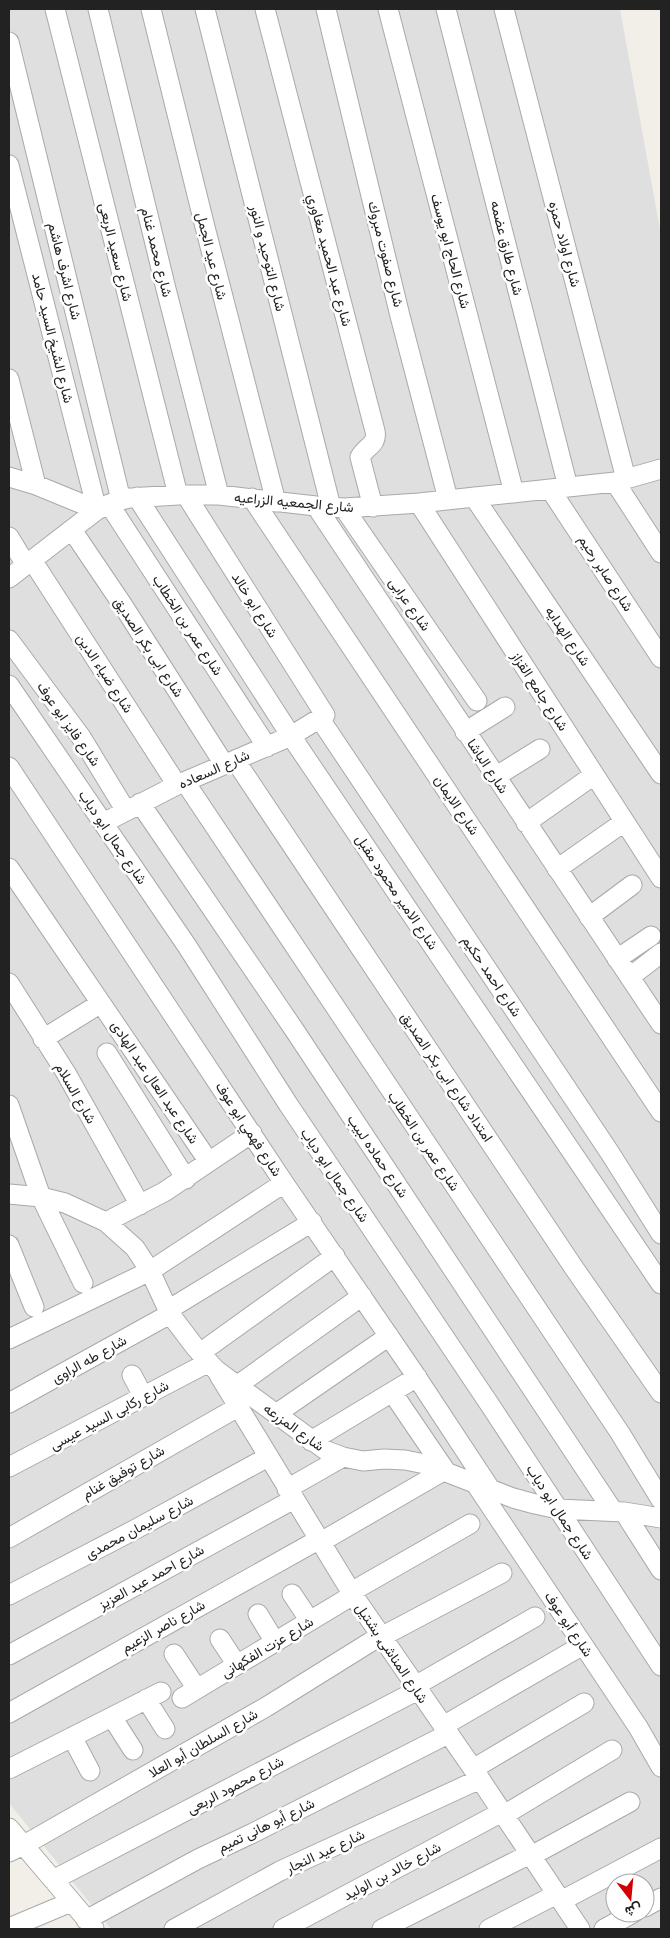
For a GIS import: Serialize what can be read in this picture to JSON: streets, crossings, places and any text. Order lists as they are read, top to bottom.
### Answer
{
  "streets": {
    "street": [
      "شارع اولاد حمزه",
      "شارع طارق عضمه",
      "شارع الحاج ابو يوسف",
      "شارع سعيد الربعى",
      "شارع محمد غنام",
      "شارع صفوت مبروك",
      "شارع عيد الجمل",
      "شارع التوحيد و النور",
      "شارع عبد الحميد مغاوري",
      "شارع اشرف هاشم",
      "شارع الشيخ السيد حامد",
      "شارع الجمعيه الزراعيه",
      "شارع صابر رحيم",
      "شارع عرابى",
      "شارع ابو خالد",
      "شارع عمر بن الخطاب",
      "شارع الهدايه",
      "شارع ابى بكر الصديق",
      "شارع ضياء الدين",
      "شارع جامع القزاز",
      "شارع فايز ابو عوف",
      "شارع الباشا",
      "شارع السعاده",
      "شارع الايمان",
      "شارع جمال ابو دياب",
      "شارع الامير محمود مقبل",
      "شارع احمد حكيم",
      "امتداد شارع ابى بكر الصديق",
      "شارع عبد العال عبد الهادى",
      "شارع السلام",
      "شارع فهمي ابو عوف",
      "شارع حماده لبيب",
      "شارع طه الراوى",
      "شارع ركابى السيد عيسى",
      "شارع المزرعه",
      "شارع توفيق غنام",
      "شارع سليمان محمدى",
      "شارع احمد عبد العزيز",
      "شارع أبو عوف",
      "شارع ناصر الزعيم",
      "شارع عزت الفكهانى",
      "شارع المناشى, بشتيل",
      "شارع السلطان أبو العلا",
      "شارع محمود الربعى",
      "شارع أبو هانى تميم",
      "شارع عيد النجار",
      "شارع خالد بن الوليد"
    ]
  },
  "crossings": [
    ["شارع اولاد حمزه", "شارع الجمعيه الزراعيه"],
    ["شارع طارق عضمه", "شارع الجمعيه الزراعيه"],
    ["شارع طارق عضمه", "شارع صابر رحيم"],
    ["شارع الحاج ابو يوسف", "شارع الجمعيه الزراعيه"],
    ["شارع سعيد الربعى", "شارع الجمعيه الزراعيه"],
    ["شارع سعيد الربعى", "شارع ابو خالد"],
    ["شارع محمد غنام", "شارع الجمعيه الزراعيه"],
    ["شارع صفوت مبروك", "شارع الجمعيه الزراعيه"],
    ["شارع عيد الجمل", "شارع الجمعيه الزراعيه"],
    ["شارع التوحيد و النور", "شارع الجمعيه الزراعيه"],
    ["شارع التوحيد و النور", "شارع عرابى"],
    ["شارع التوحيد و النور", "شارع الباشا"],
    ["شارع عبد الحميد مغاوري", "شارع الجمعيه الزراعيه"],
    ["شارع اشرف هاشم", "شارع الشيخ السيد حامد"],
    ["شارع اشرف هاشم", "شارع الجمعيه الزراعيه"],
    ["شارع اشرف هاشم", "شارع عمر بن الخطاب"],
    ["شارع اشرف هاشم", "شارع الامير محمود مقبل"],
    ["شارع الشيخ السيد حامد", "شارع الجمعيه الزراعيه"],
    ["شارع الشيخ السيد حامد", "شارع عمر بن الخطاب"],
    ["شارع الشيخ السيد حامد", "شارع الامير محمود مقبل"],
    ["شارع الجمعيه الزراعيه", "شارع صابر رحيم"],
    ["شارع الجمعيه الزراعيه", "شارع عرابى"],
    ["شارع الجمعيه الزراعيه", "شارع ابو خالد"],
    ["شارع الجمعيه الزراعيه", "شارع عمر بن الخطاب"],
    ["شارع الجمعيه الزراعيه", "شارع الهدايه"],
    ["شارع الجمعيه الزراعيه", "شارع جامع القزاز"],
    ["شارع الجمعيه الزراعيه", "شارع الباشا"],
    ["شارع الجمعيه الزراعيه", "شارع الايمان"],
    ["شارع الجمعيه الزراعيه", "شارع الامير محمود مقبل"],
    ["شارع عرابى", "شارع الباشا"],
    ["شارع ابو خالد", "شارع السعاده"],
    ["شارع ابو خالد", "شارع احمد حكيم"],
    ["شارع عمر بن الخطاب", "شارع ضياء الدين"],
    ["شارع عمر بن الخطاب", "شارع السعاده"],
    ["شارع عمر بن الخطاب", "شارع الامير محمود مقبل"],
    ["شارع ابى بكر الصديق", "شارع السعاده"],
    ["شارع ابى بكر الصديق", "امتداد شارع ابى بكر الصديق"],
    ["شارع ضياء الدين", "شارع السعاده"],
    ["شارع فايز ابو عوف", "شارع السعاده"],
    ["شارع فايز ابو عوف", "شارع حماده لبيب"],
    ["شارع السعاده", "شارع جمال ابو دياب"],
    ["شارع السعاده", "شارع الامير محمود مقبل"],
    ["شارع السعاده", "شارع احمد حكيم"],
    ["شارع السعاده", "امتداد شارع ابى بكر الصديق"],
    ["شارع السعاده", "شارع حماده لبيب"],
    ["شارع جمال ابو دياب", "شارع المزرعه"],
    ["شارع فهمي ابو عوف", "شارع طه الراوى"],
    ["شارع فهمي ابو عوف", "شارع ركابى السيد عيسى"],
    ["شارع فهمي ابو عوف", "شارع المزرعه"],
    ["شارع فهمي ابو عوف", "شارع أبو عوف"],
    ["شارع حماده لبيب", "شارع المزرعه"],
    ["شارع طه الراوى", "شارع المزرعه"],
    ["شارع ركابى السيد عيسى", "شارع المزرعه"],
    ["شارع ركابى السيد عيسى", "شارع المناشى, بشتيل"],
    ["شارع المزرعه", "شارع احمد عبد العزيز"],
    ["شارع المزرعه", "شارع أبو عوف"],
    ["شارع المزرعه", "شارع ناصر الزعيم"],
    ["شارع المزرعه", "شارع المناشى, بشتيل"],
    ["شارع توفيق غنام", "شارع المناشى, بشتيل"],
    ["شارع سليمان محمدى", "شارع المناشى, بشتيل"],
    ["شارع احمد عبد العزيز", "شارع المناشى, بشتيل"],
    ["شارع أبو عوف", "شارع أبو هانى تميم"],
    ["شارع ناصر الزعيم", "شارع المناشى, بشتيل"],
    ["شارع عزت الفكهانى", "شارع المناشى, بشتيل"],
    ["شارع المناشى, بشتيل", "شارع السلطان أبو العلا"],
    ["شارع المناشى, بشتيل", "شارع محمود الربعى"],
    ["شارع المناشى, بشتيل", "شارع أبو هانى تميم"],
    ["شارع المناشى, بشتيل", "شارع عيد النجار"],
    ["شارع المناشى, بشتيل", "شارع خالد بن الوليد"]
  ],
  "north": "bottom"
}
